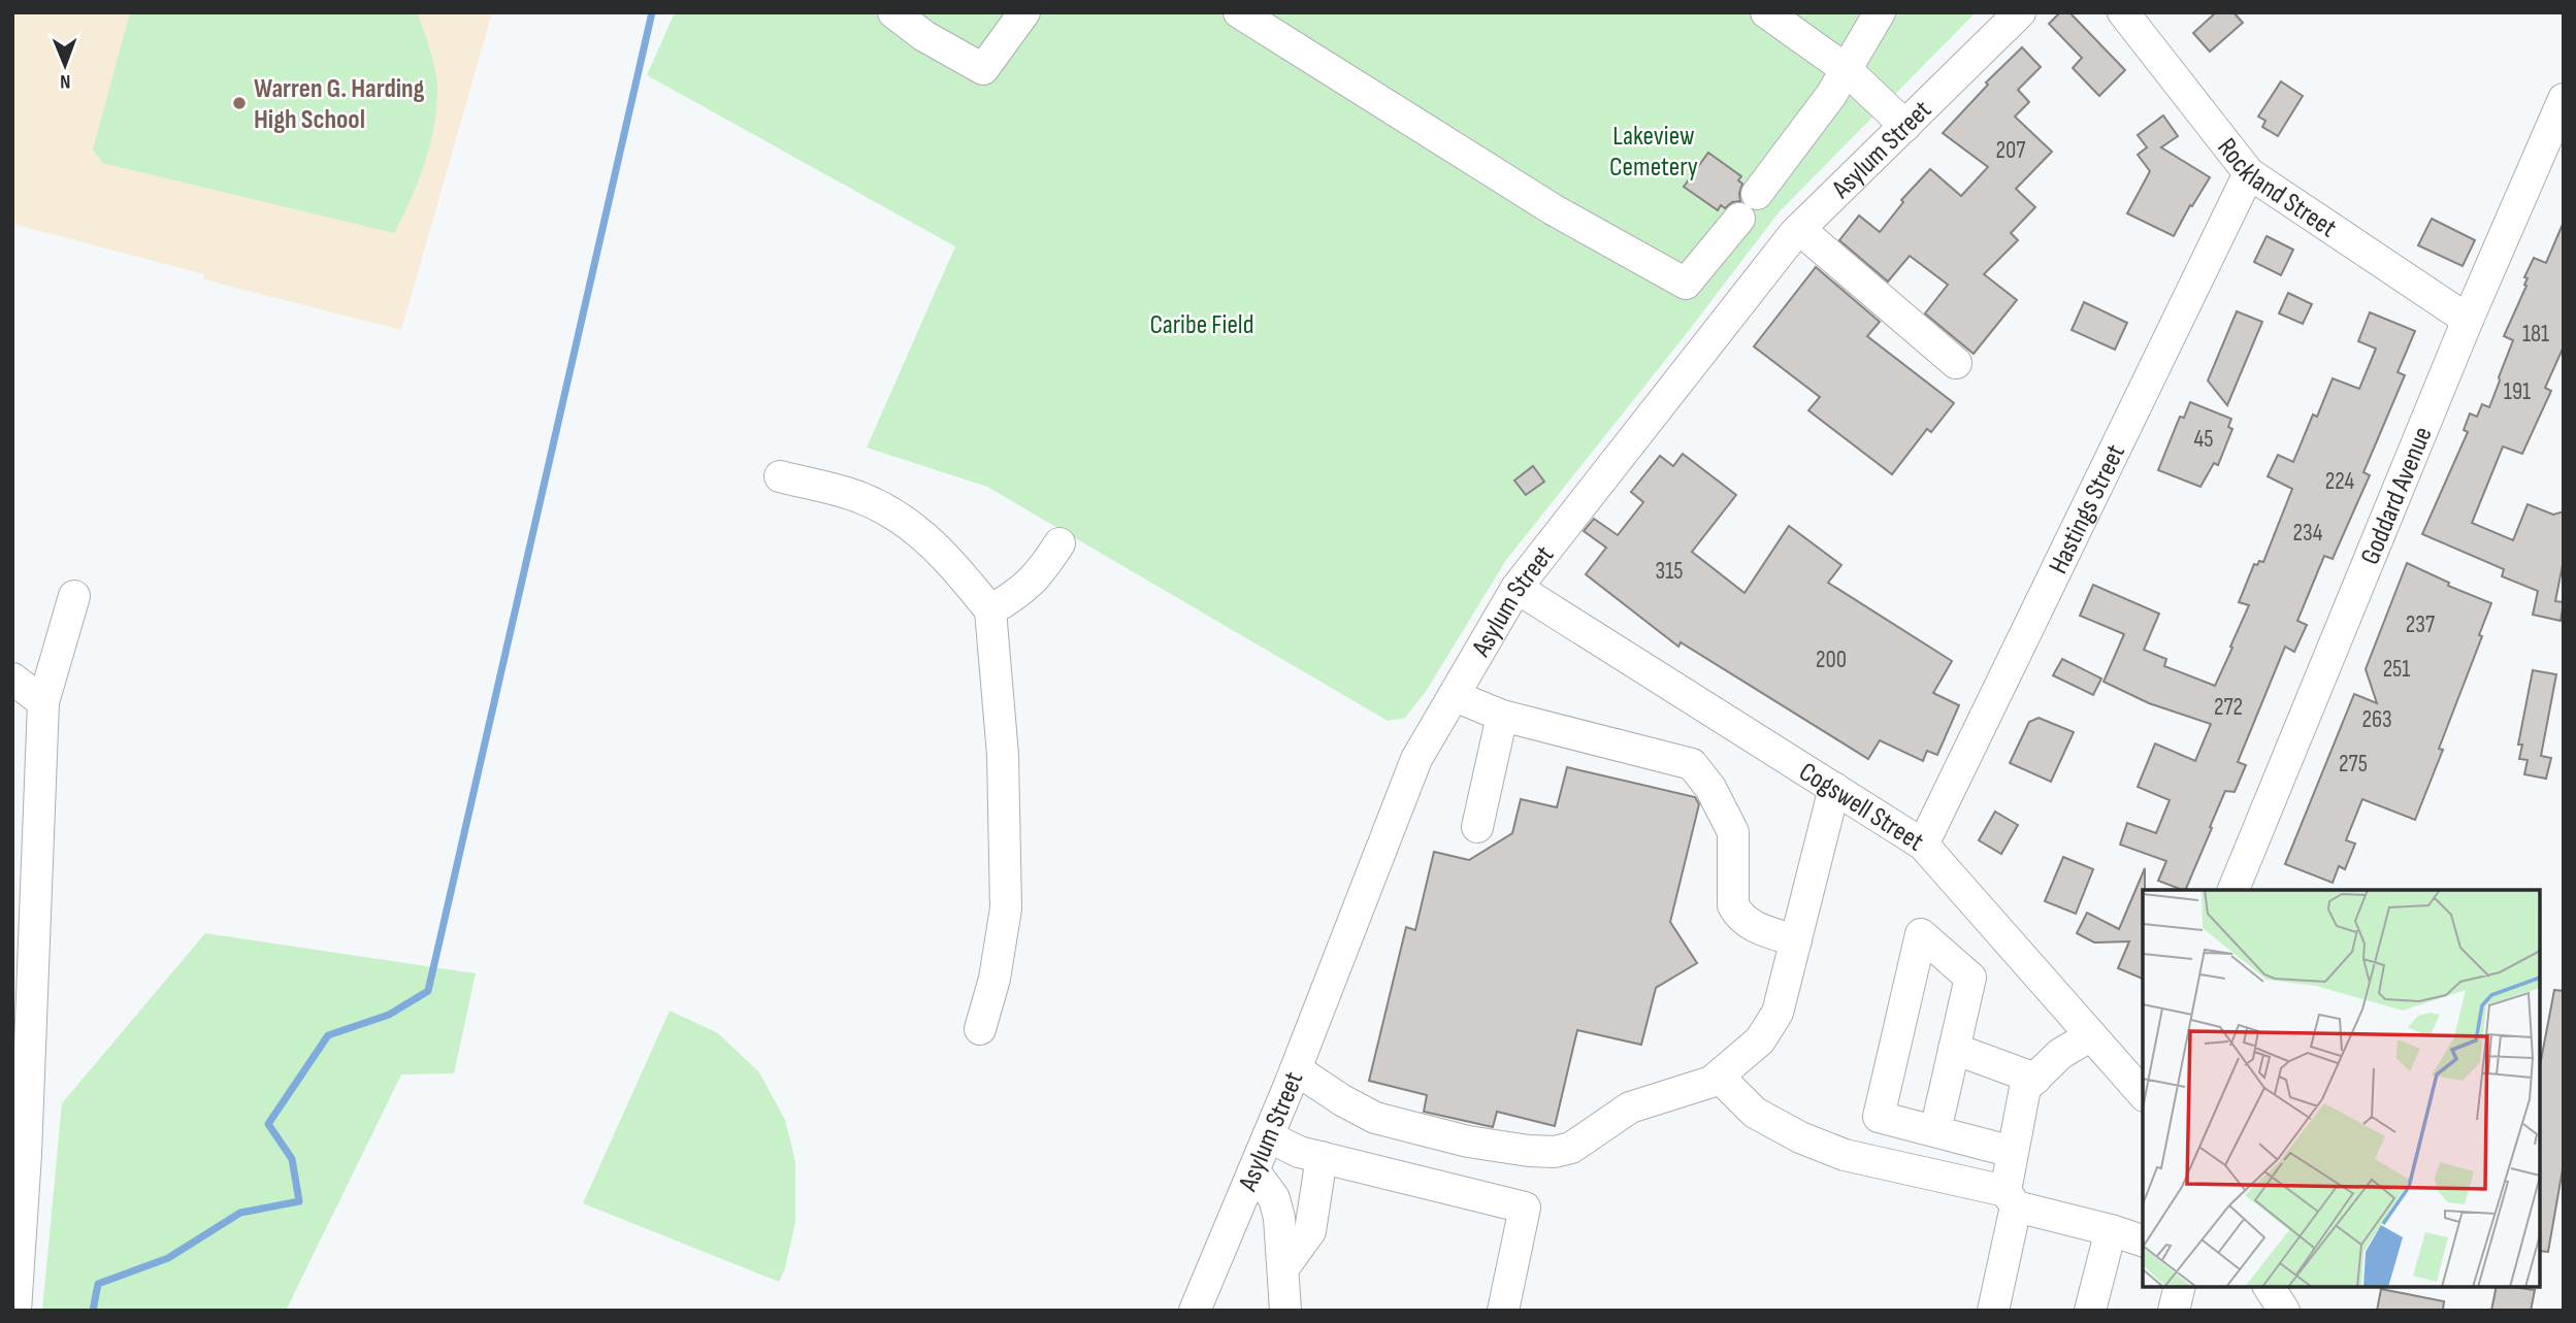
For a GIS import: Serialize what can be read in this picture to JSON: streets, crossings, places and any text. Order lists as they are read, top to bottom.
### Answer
{
  "streets": {
    "street": [
      "Asylum Street",
      "Rockland Street",
      "Goddard Avenue",
      "Hastings Street",
      "Cogswell Street"
    ]
  },
  "crossings": [
    ["Asylum Street", "Cogswell Street"],
    ["Rockland Street", "Goddard Avenue"],
    ["Rockland Street", "Hastings Street"],
    ["Hastings Street", "Cogswell Street"]
  ],
  "parks": ["Lakeview Cemetery", "Caribe Field"],
  "places": ["Warren G. Harding High School"],
  "house_numbers": [
    "207",
    "181",
    "191",
    "45",
    "224",
    "234",
    "315",
    "237",
    "200",
    "251",
    "272",
    "263",
    "275"
  ],
  "north": "bottom"
}
